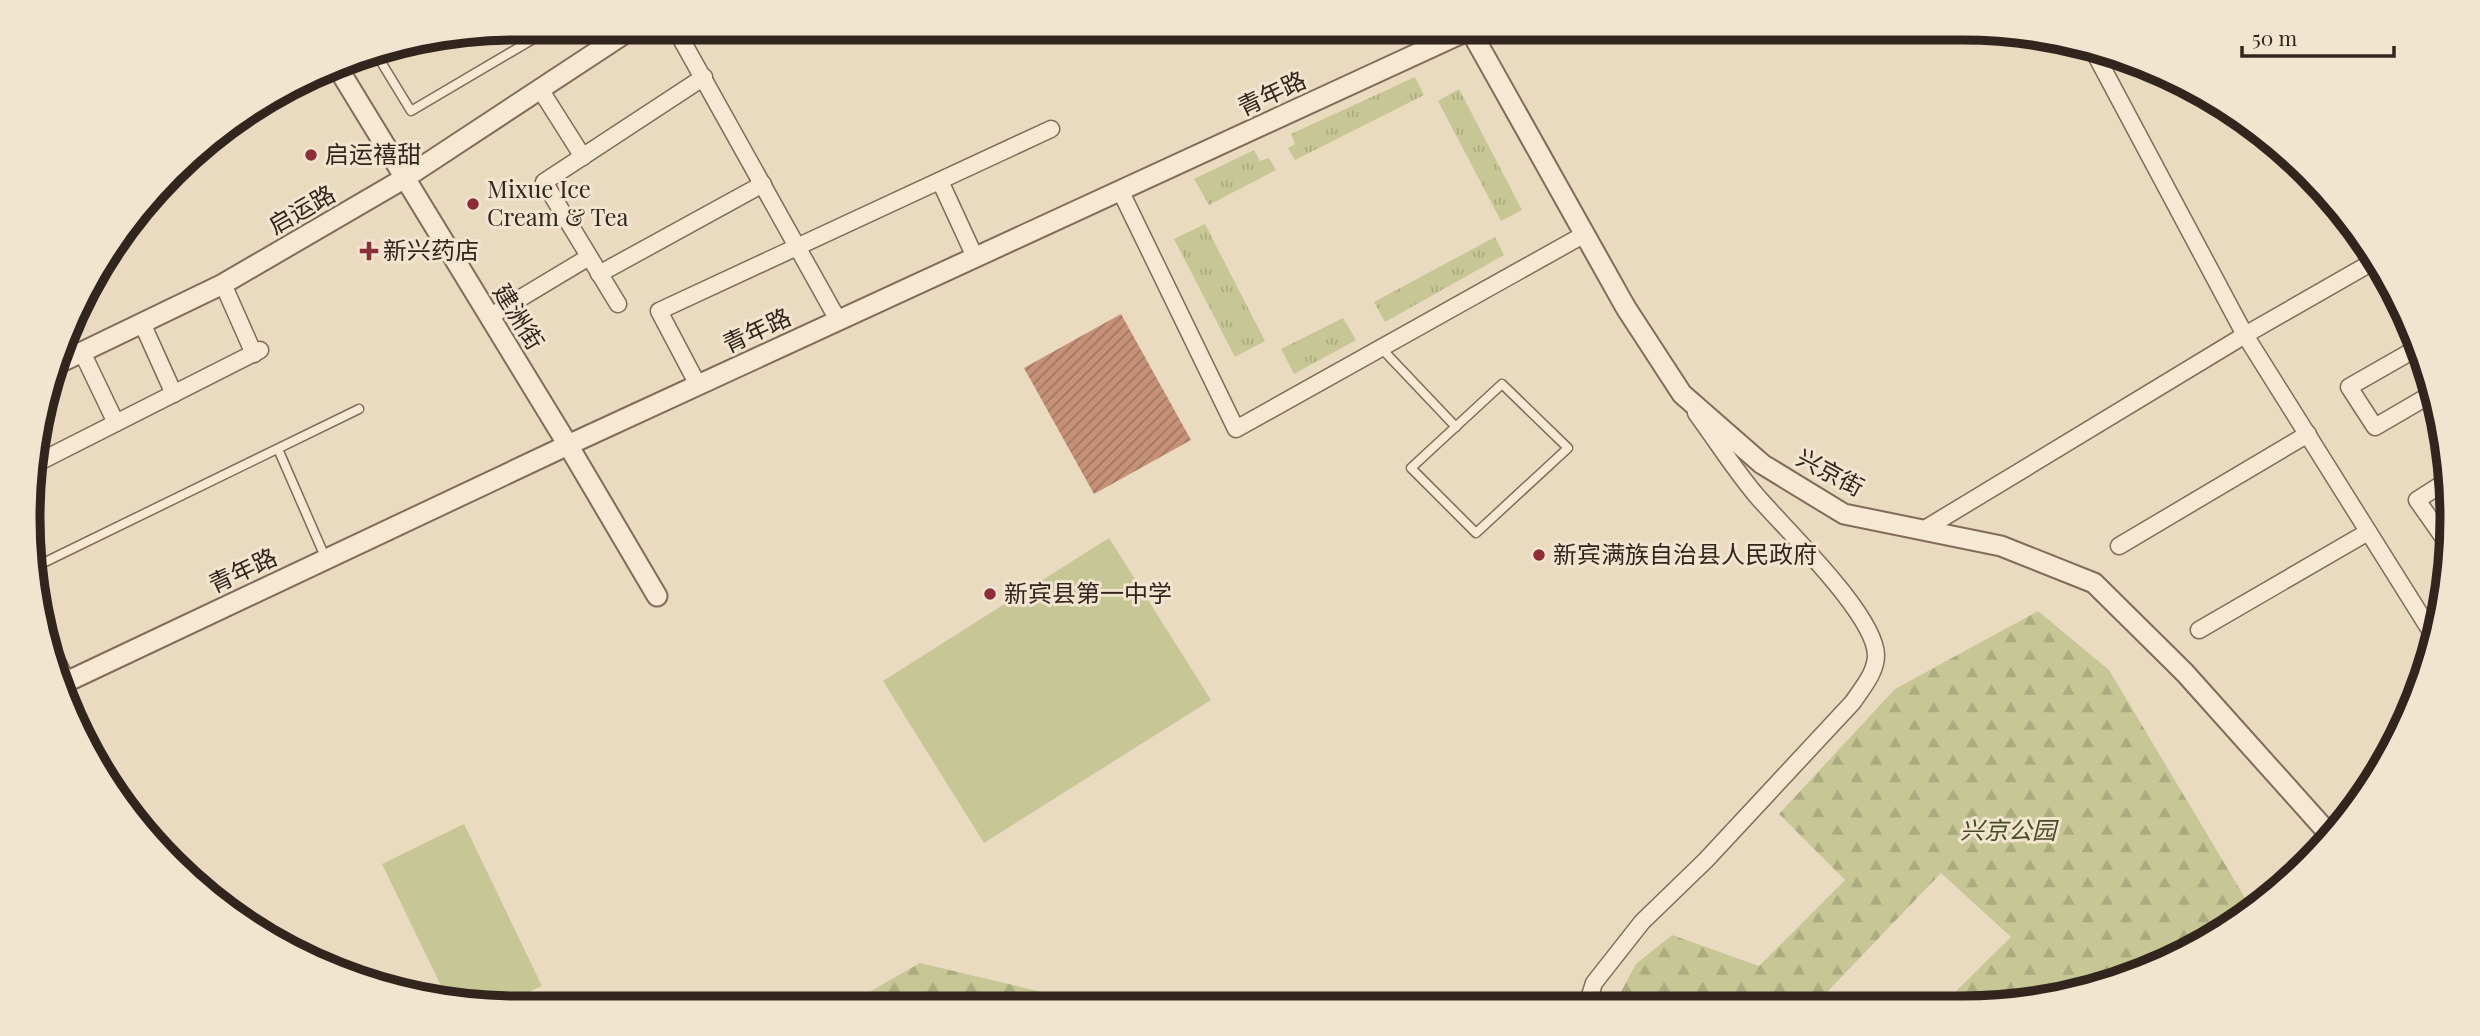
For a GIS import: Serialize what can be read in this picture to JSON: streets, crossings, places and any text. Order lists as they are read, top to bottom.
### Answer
{
  "streets": {
    "street": [
      "青年路",
      "启运路",
      "建洲街",
      "兴京街"
    ]
  },
  "crossings": [
    ["青年路", "建洲街"],
    ["启运路", "建洲街"]
  ],
  "parks": ["兴京公园"],
  "places": {
    "other": [
      "启运禧甜",
      "Mixue Ice Cream & Tea",
      "新宾满族自治县人民政府",
      "新宾县第一中学"
    ],
    "health": ["新兴药店"]
  },
  "scale_bar": "50 m"
}
